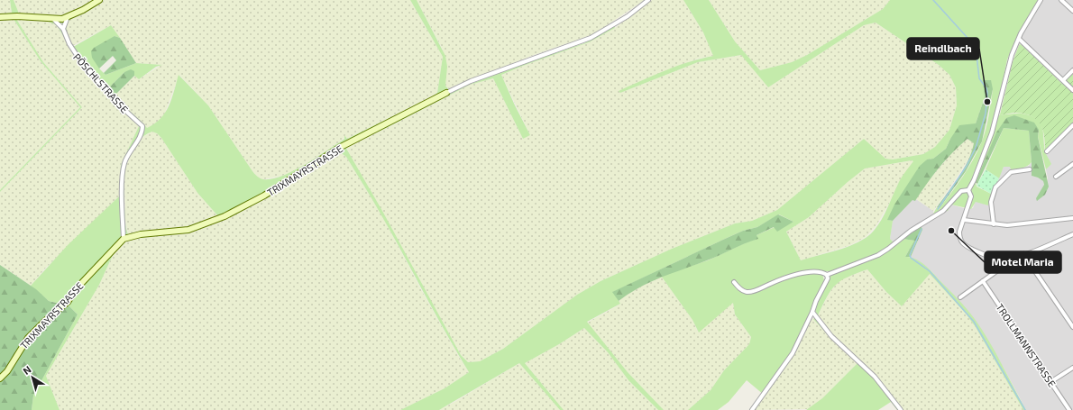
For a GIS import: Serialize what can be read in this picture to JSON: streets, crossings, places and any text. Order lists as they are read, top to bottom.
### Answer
{
  "streets": {
    "street": ["PÖSCHLSTRASSE", "TRIXMAYRSTRASSE", "TROLLMANNSTRASSE"]
  },
  "crossings": [
    ["PÖSCHLSTRASSE", "TRIXMAYRSTRASSE"]
  ],
  "places": ["Reindlbach", "Motel Maria"],
  "north": "top left"
}
